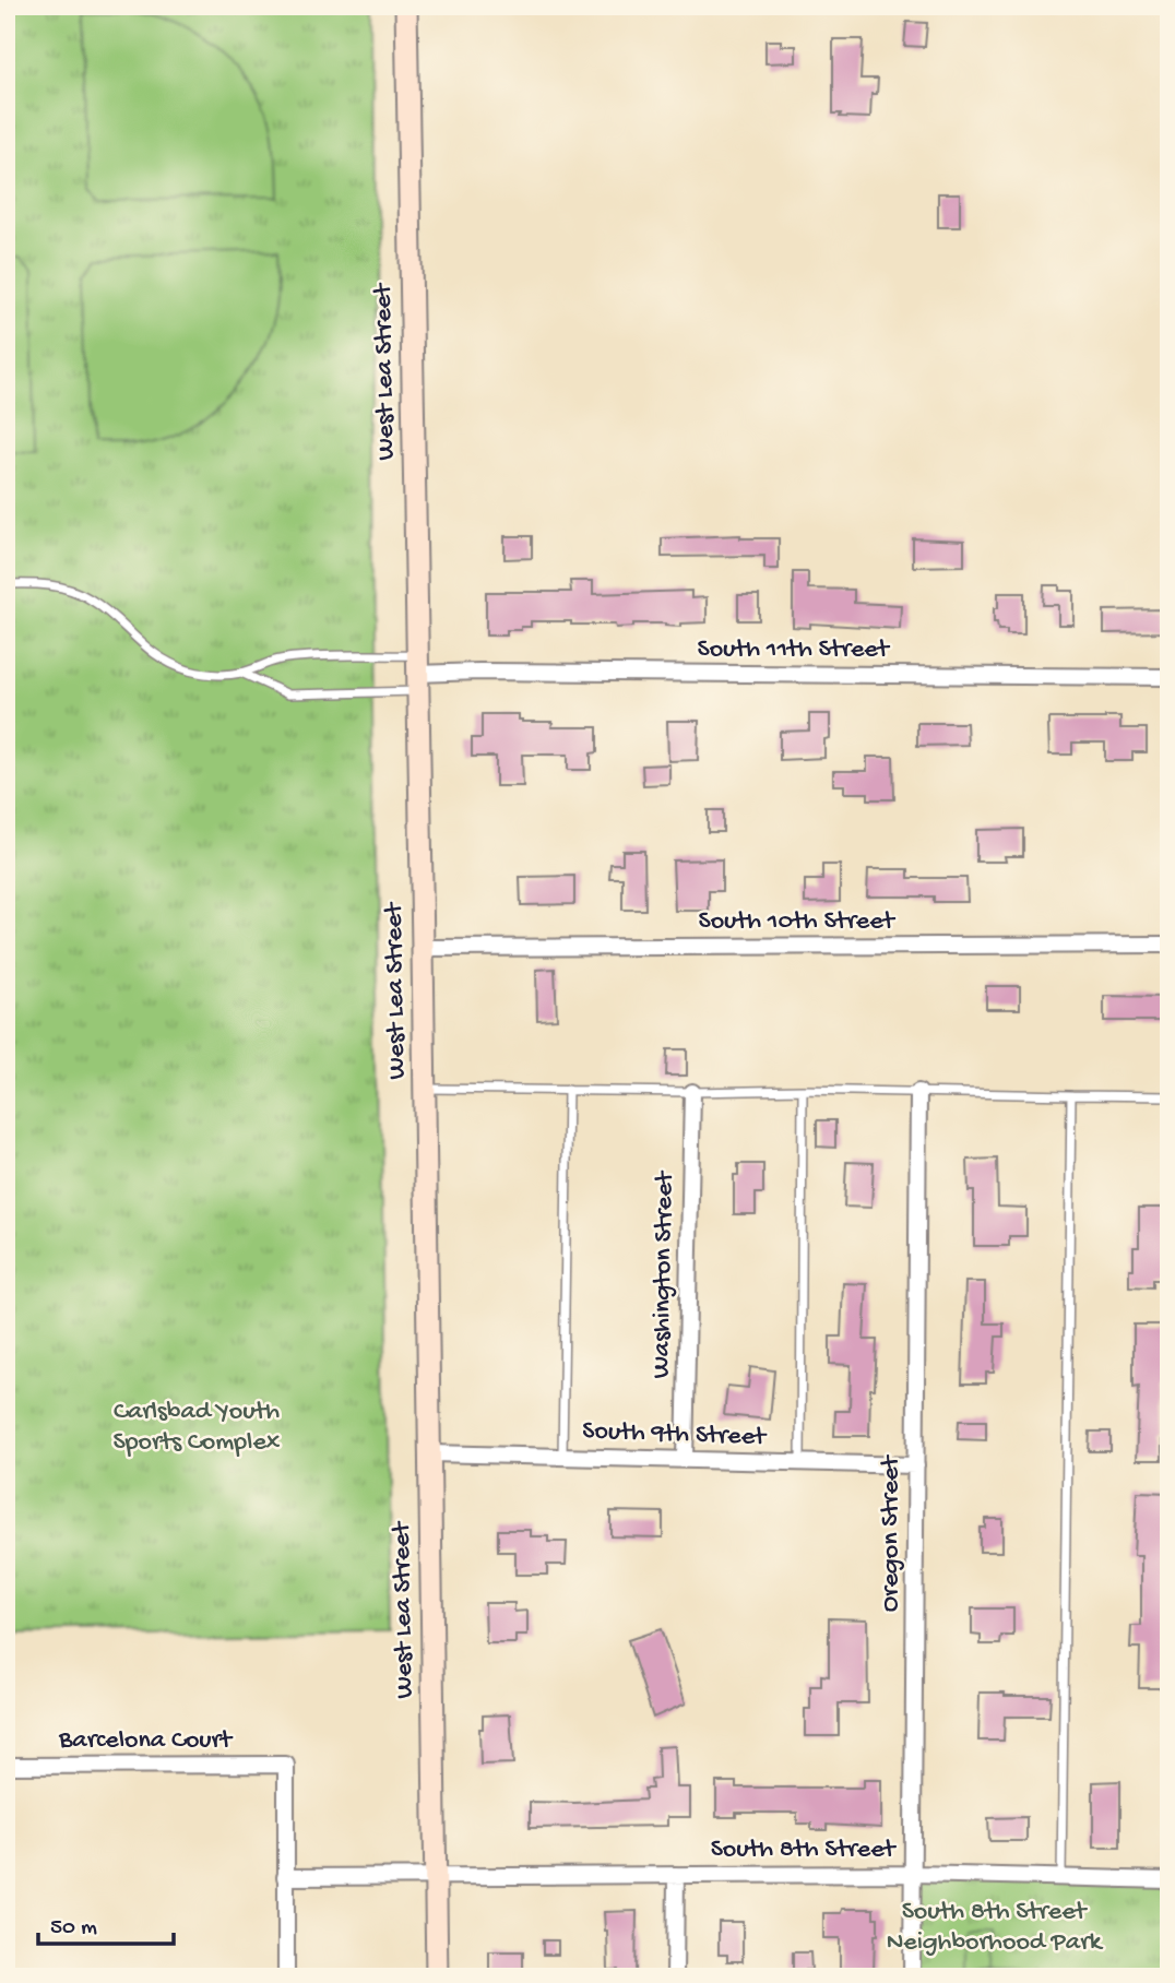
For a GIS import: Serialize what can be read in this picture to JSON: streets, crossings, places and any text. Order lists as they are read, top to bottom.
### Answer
{
  "streets": {
    "main road": ["West Lea Street"],
    "street": [
      "South 11th Street",
      "South 10th Street",
      "Washington Street",
      "South 9th Street",
      "Oregon Street",
      "Barcelona Court",
      "South 8th Street"
    ]
  },
  "crossings": [
    ["West Lea Street", "South 11th Street"],
    ["West Lea Street", "South 10th Street"],
    ["West Lea Street", "South 9th Street"],
    ["West Lea Street", "South 8th Street"],
    ["Washington Street", "South 9th Street"],
    ["South 9th Street", "Oregon Street"],
    ["Oregon Street", "South 8th Street"],
    ["Barcelona Court", "South 8th Street"]
  ],
  "parks": ["Carlsbad Youth Sports Complex", "South 8th Street Neighborhood Park"],
  "scale_bar": "50 m"
}
